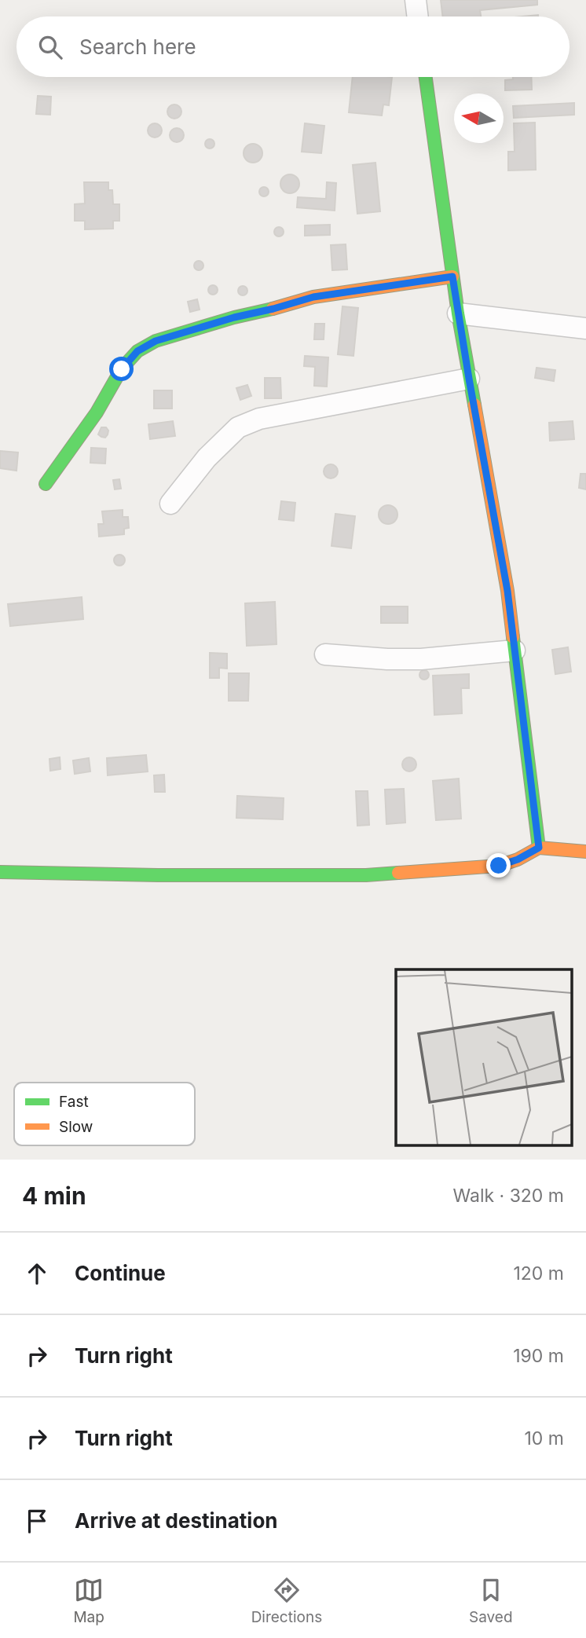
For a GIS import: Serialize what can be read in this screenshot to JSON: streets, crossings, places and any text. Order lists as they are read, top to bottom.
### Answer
{
  "legend": ["Fast", "Slow"],
  "north": "left",
  "page": {
    "search": "Search here",
    "heading": ["4 min", "Walk · 320 m"],
    "list": [
      ["Continue", "120 m"],
      ["Turn right", "190 m"],
      ["Turn right", "10 m"],
      "Arrive at destination"
    ],
    "nav": ["Map", "Directions", "Saved"]
  }
}
